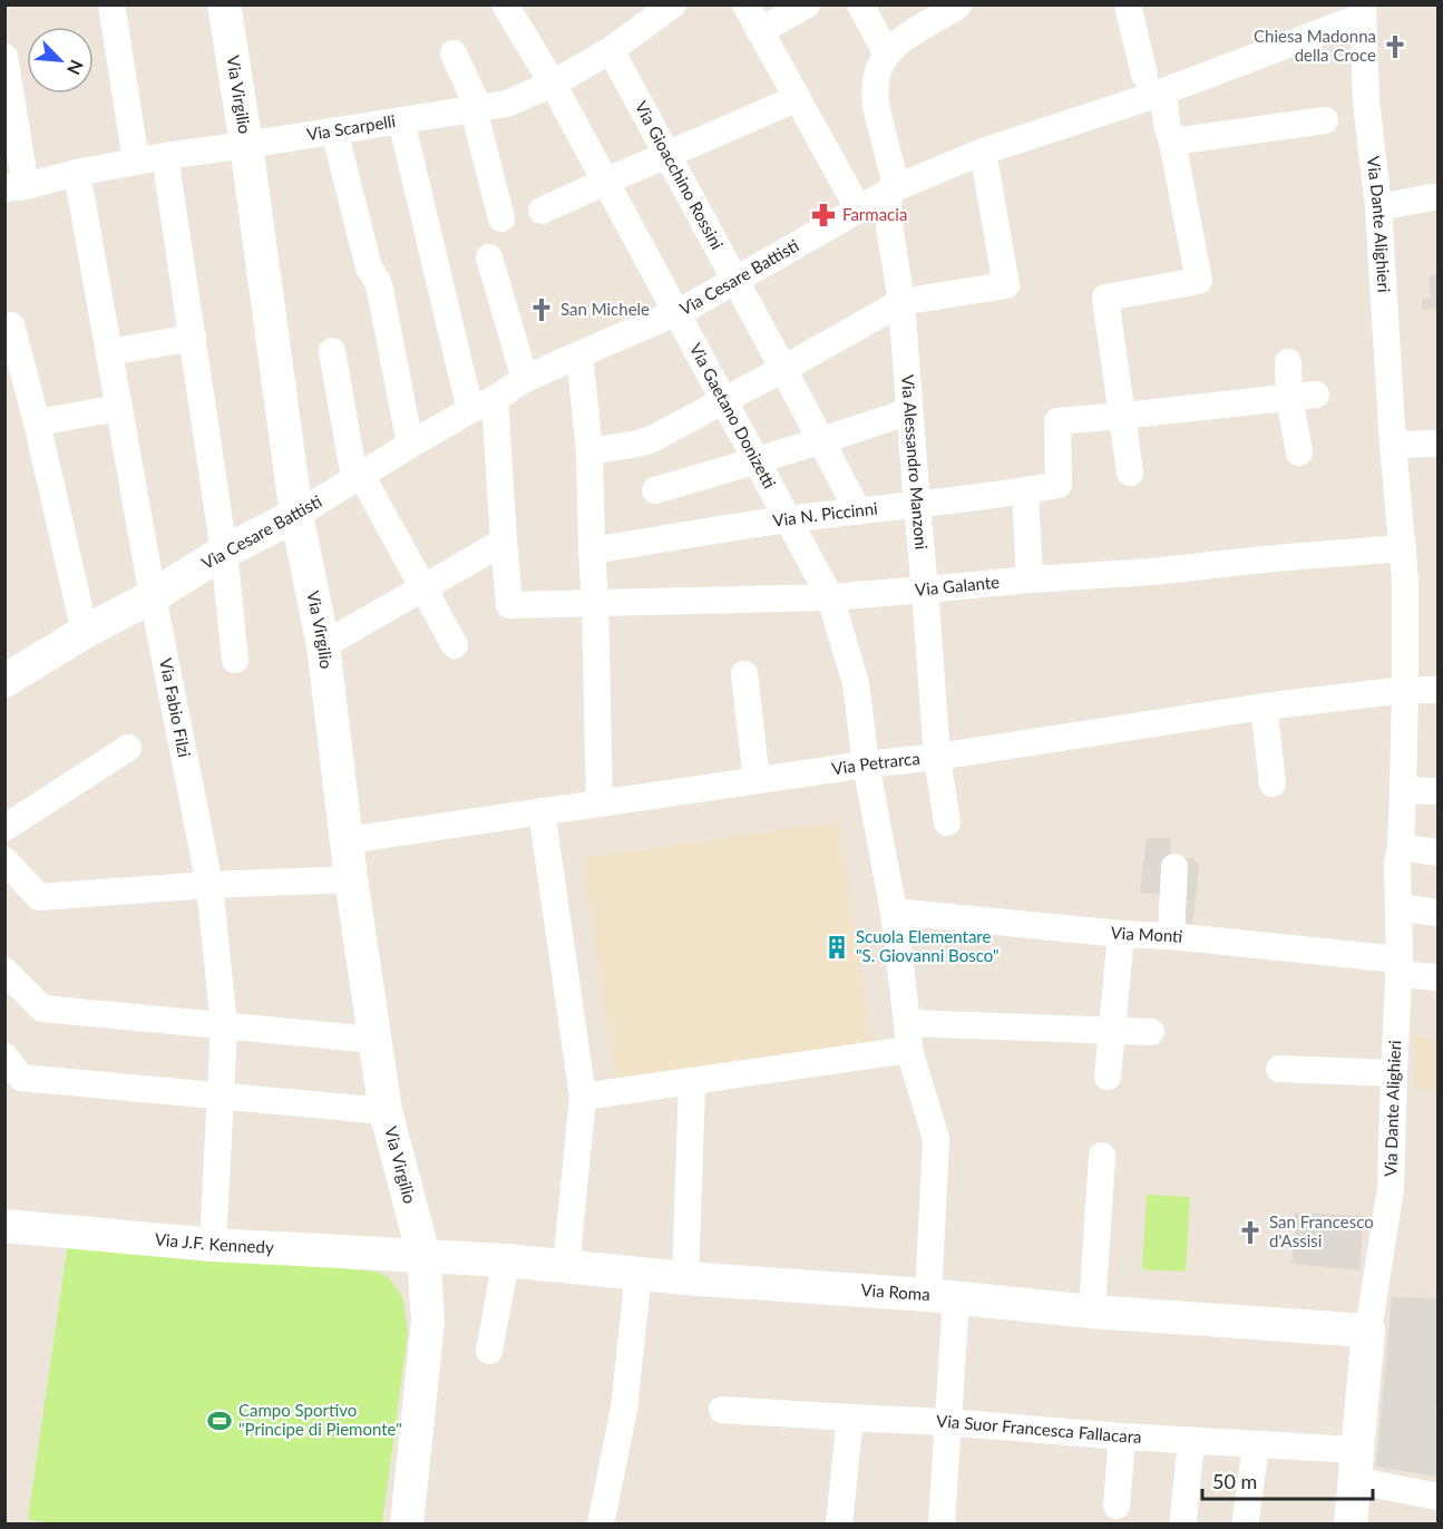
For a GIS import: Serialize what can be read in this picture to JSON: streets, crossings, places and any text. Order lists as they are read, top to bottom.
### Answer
{
  "streets": {
    "street": [
      "Via Virgilio",
      "Via Scarpelli",
      "Via Gioacchino Rossini",
      "Via Dante Alighieri",
      "Via Cesare Battisti",
      "Via Gaetano Donizetti",
      "Via Alessandro Manzoni",
      "Via N. Piccinni",
      "Via Galante",
      "Via Fabio Filzi",
      "Via Petrarca",
      "Via Monti",
      "Via J.F. Kennedy",
      "Via Roma",
      "Via Suor Francesca Fallacara"
    ]
  },
  "crossings": [
    ["Via Virgilio", "Via Scarpelli"],
    ["Via Virgilio", "Via Cesare Battisti"],
    ["Via Virgilio", "Via Petrarca"],
    ["Via Virgilio", "Via J.F. Kennedy"],
    ["Via Virgilio", "Via Roma"],
    ["Via Scarpelli", "Via Gioacchino Rossini"],
    ["Via Scarpelli", "Via Gaetano Donizetti"],
    ["Via Scarpelli", "Via Fabio Filzi"],
    ["Via Gioacchino Rossini", "Via Cesare Battisti"],
    ["Via Gioacchino Rossini", "Via N. Piccinni"],
    ["Via Dante Alighieri", "Via Cesare Battisti"],
    ["Via Dante Alighieri", "Via Galante"],
    ["Via Dante Alighieri", "Via Petrarca"],
    ["Via Dante Alighieri", "Via Monti"],
    ["Via Dante Alighieri", "Via Roma"],
    ["Via Dante Alighieri", "Via Suor Francesca Fallacara"],
    ["Via Cesare Battisti", "Via Gaetano Donizetti"],
    ["Via Cesare Battisti", "Via Alessandro Manzoni"],
    ["Via Cesare Battisti", "Via Fabio Filzi"],
    ["Via Gaetano Donizetti", "Via N. Piccinni"],
    ["Via Gaetano Donizetti", "Via Galante"],
    ["Via Gaetano Donizetti", "Via Petrarca"],
    ["Via Gaetano Donizetti", "Via Monti"],
    ["Via Gaetano Donizetti", "Via Roma"],
    ["Via Gaetano Donizetti", "Via Suor Francesca Fallacara"],
    ["Via Alessandro Manzoni", "Via N. Piccinni"],
    ["Via Alessandro Manzoni", "Via Galante"],
    ["Via Alessandro Manzoni", "Via Petrarca"],
    ["Via Fabio Filzi", "Via J.F. Kennedy"],
    ["Via J.F. Kennedy", "Via Roma"]
  ],
  "places": {
    "church": ["Chiesa Madonna della Croce", "San Michele", "San Francesco d'Assisi"],
    "pharmacy": ["Farmacia"],
    "building": ["Scuola Elementare \"S. Giovanni Bosco\""],
    "sports": ["Campo Sportivo \"Principe di Piemonte\""]
  },
  "scale_bar": "50 m",
  "north": "bottom right"
}
